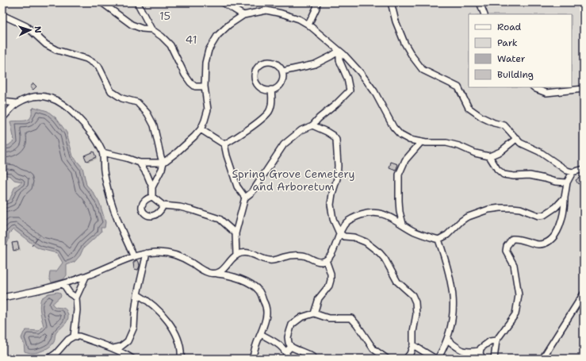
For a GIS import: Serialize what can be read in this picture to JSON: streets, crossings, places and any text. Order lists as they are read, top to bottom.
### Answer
{
  "parks": ["15", "41", "Spring Grove Cemetery and Arboretum"],
  "legend": [
    "Road",
    "Park",
    "Water",
    "Building"
  ],
  "north": "right"
}
